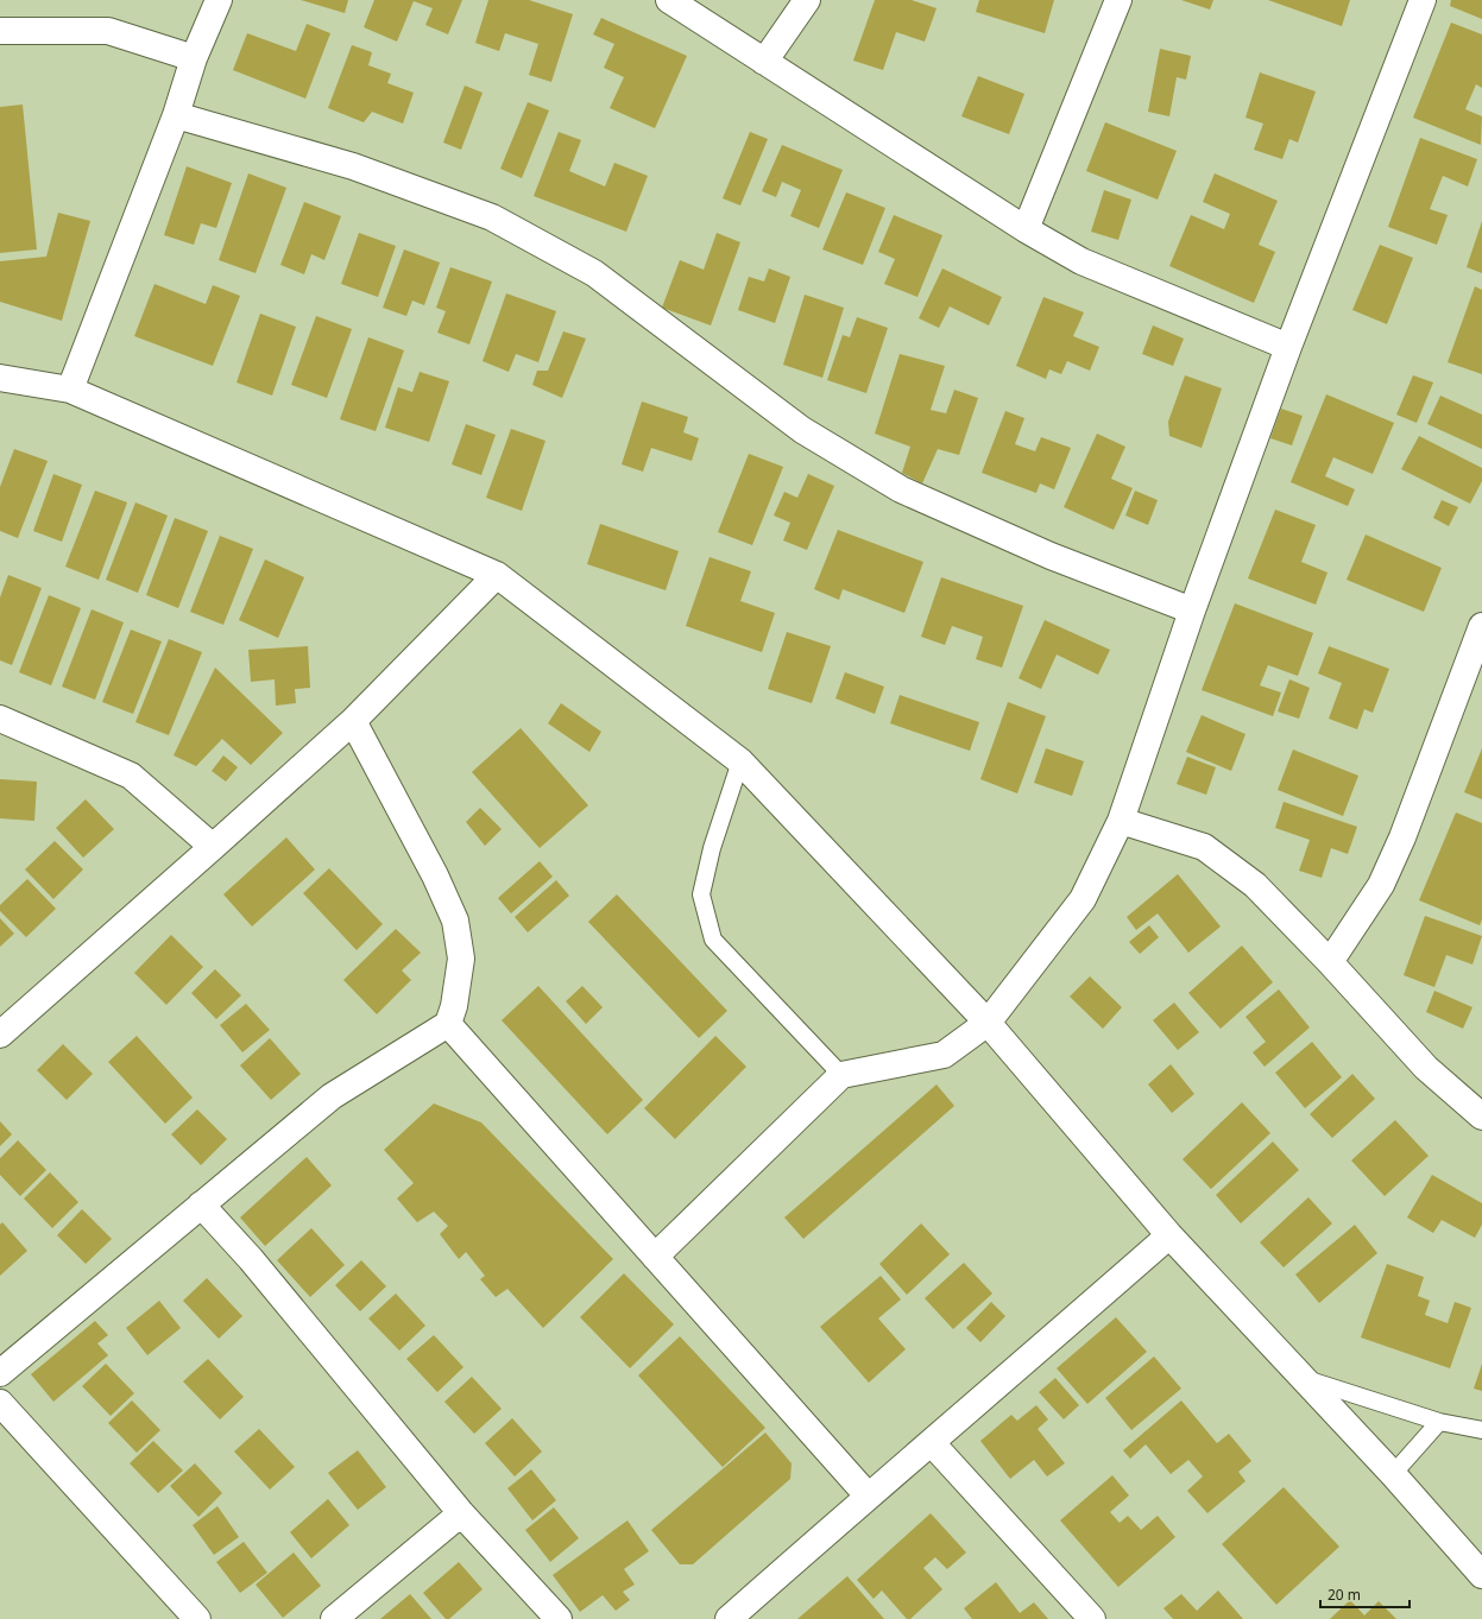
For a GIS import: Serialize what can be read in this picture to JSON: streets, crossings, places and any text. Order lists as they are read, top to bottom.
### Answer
{
  "scale_bar": "20 m"
}
